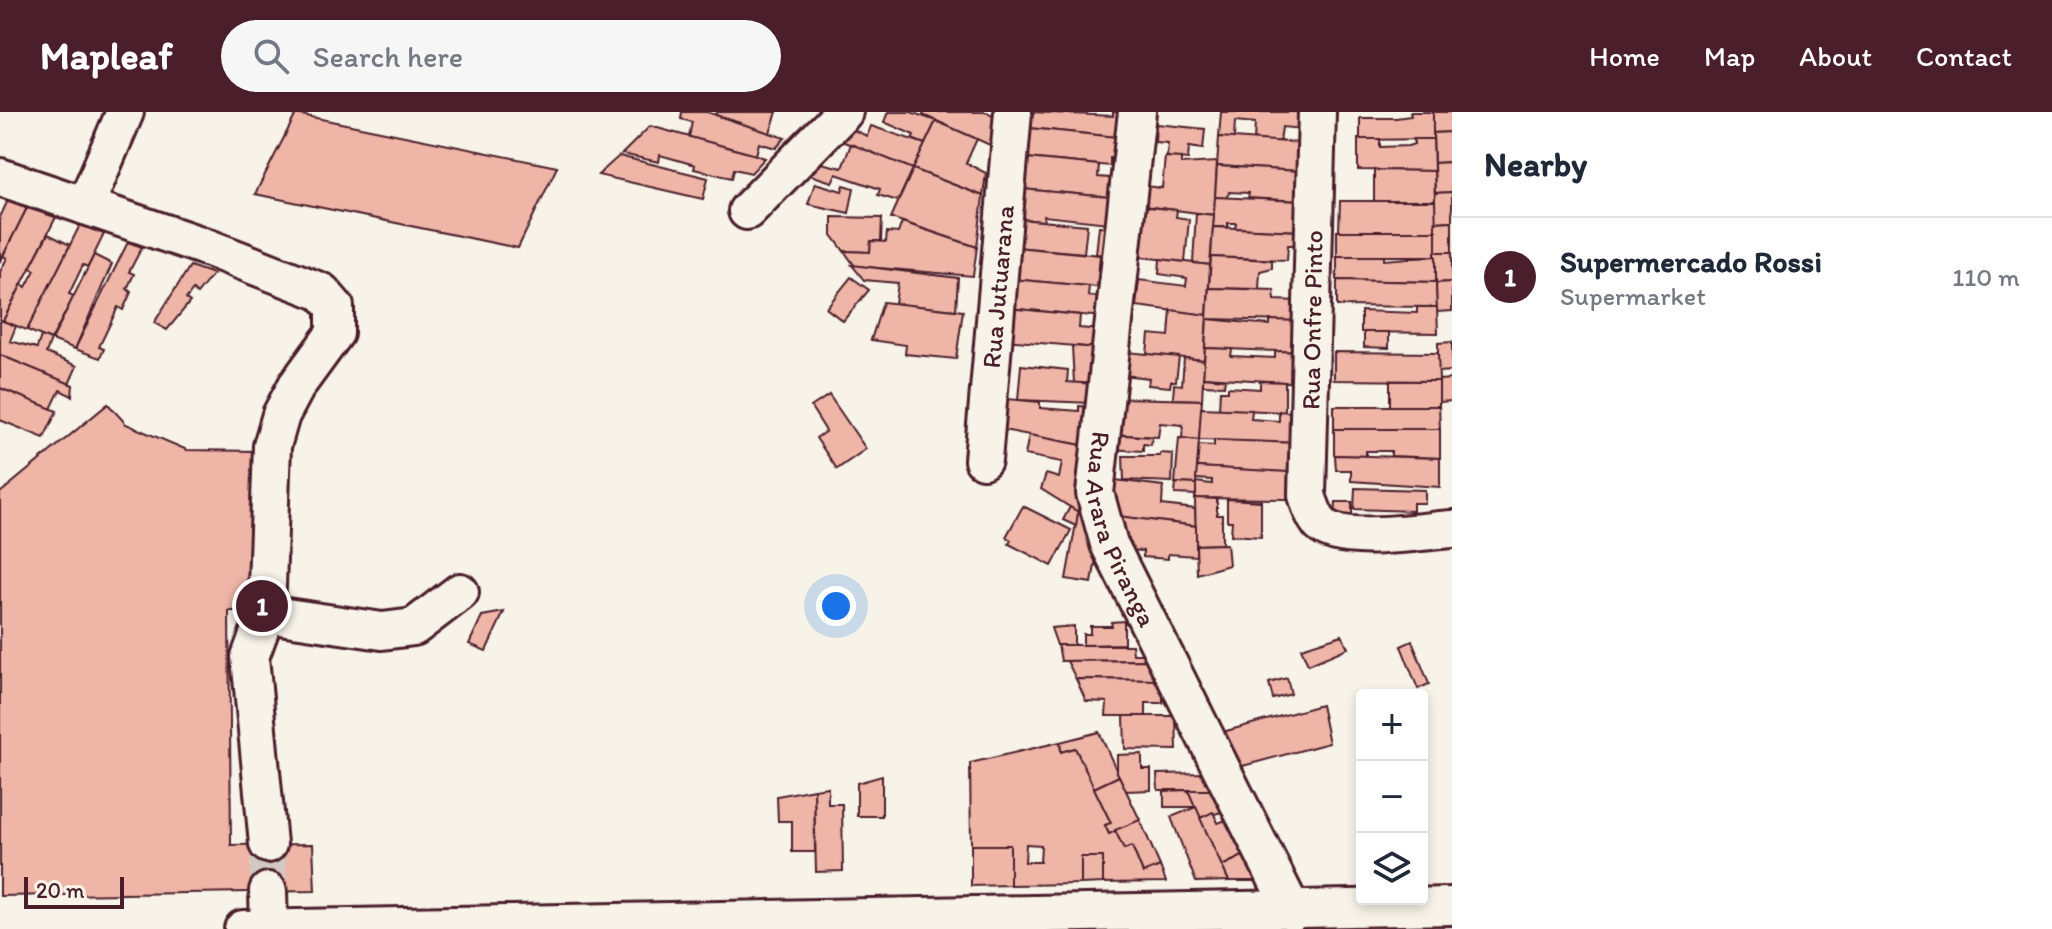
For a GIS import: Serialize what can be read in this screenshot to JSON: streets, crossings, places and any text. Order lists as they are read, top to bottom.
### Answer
{
  "streets": {
    "street": ["Rua Jutuarana", "Rua Onfre Pinto", "Rua Arara Piranga"]
  },
  "scale_bar": "20 m",
  "page": {
    "header": "Mapleaf",
    "search": "Search here",
    "nav": [
      "Home",
      "Map",
      "About",
      "Contact"
    ],
    "heading": "Nearby",
    "list": [
      {
        "mark": "1",
        "name": "Supermercado Rossi",
        "note": "Supermarket",
        "value": "110 m"
      }
    ],
    "pins": "1",
    "map_buttons": ["+", "−"],
    "scale": "20 m"
  }
}
